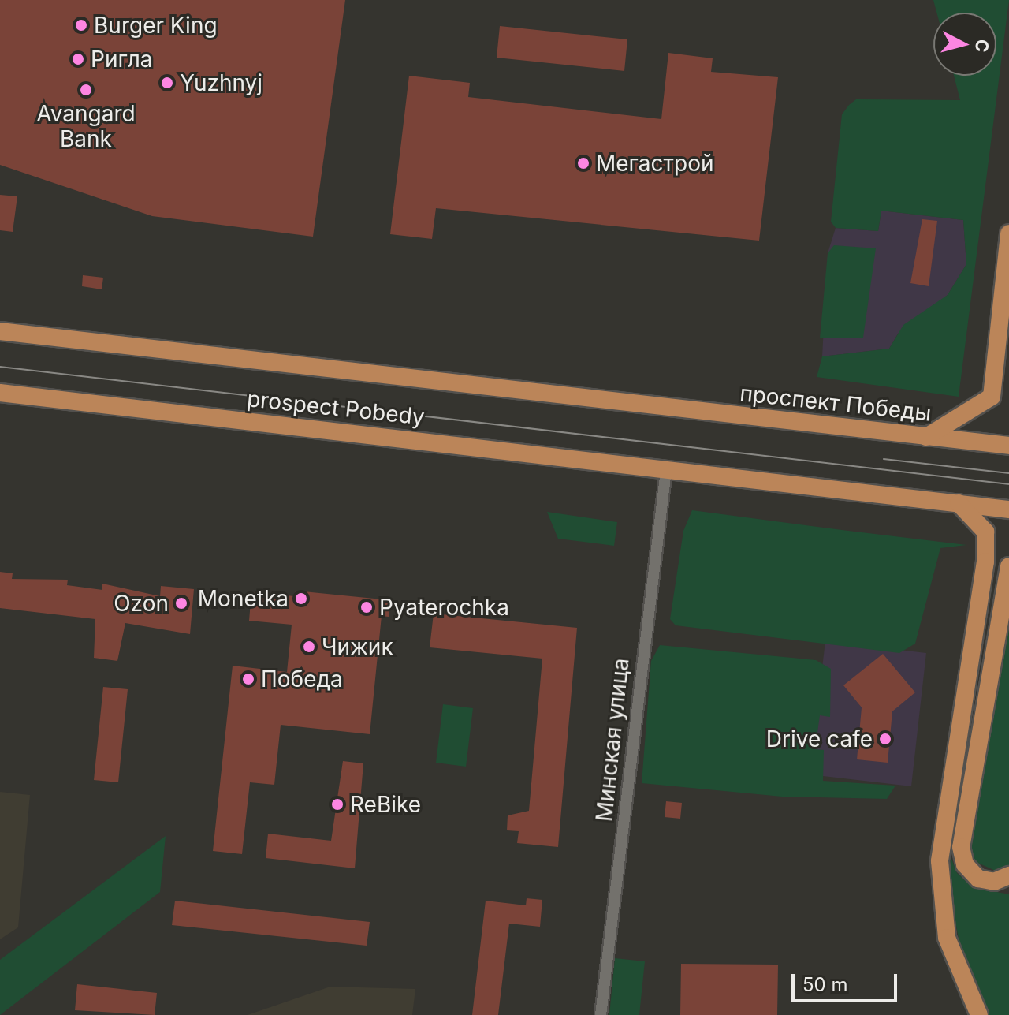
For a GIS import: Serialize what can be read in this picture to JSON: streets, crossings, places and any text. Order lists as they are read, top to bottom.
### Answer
{
  "streets": {
    "main road": ["проспект Победы", "prospect Pobedy"],
    "street": ["Минская улица"]
  },
  "crossings": [
    ["prospect Pobedy", "Минская улица"]
  ],
  "places": [
    "Burger King",
    "Ригла",
    "Yuzhnyj",
    "Avangard Bank",
    "Мегастрой",
    "Monetka",
    "Ozon",
    "Pyaterochka",
    "Чижик",
    "Победа",
    "Drive cafe",
    "ReBike"
  ],
  "scale_bar": "50 m",
  "north": "right"
}
